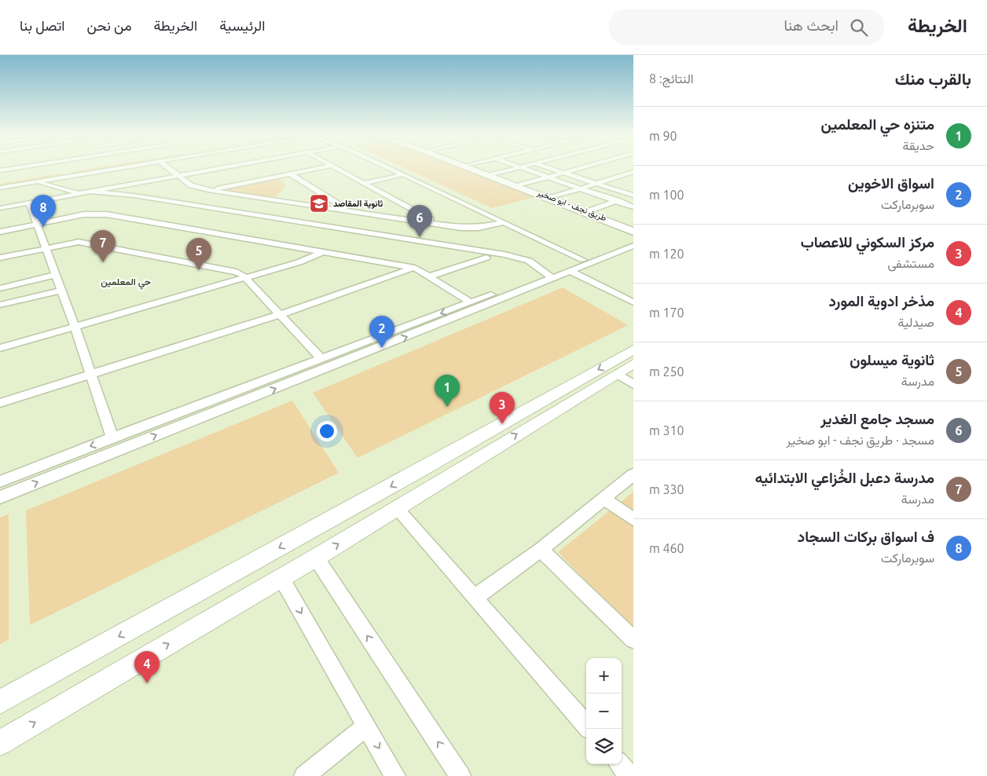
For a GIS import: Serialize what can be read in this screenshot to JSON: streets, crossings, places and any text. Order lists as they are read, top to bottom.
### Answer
{
  "streets": {
    "highway": ["طريق نجف - ابو صخير"]
  },
  "districts": ["حي المعلمین"],
  "places": {
    "school or university": ["ثانوية المقاصد"]
  },
  "page": {
    "header": "الخريطة",
    "search": "ابحث هنا",
    "nav": [
      "الرئيسية",
      "الخريطة",
      "من نحن",
      "اتصل بنا"
    ],
    "heading": ["بالقرب منك", "النتائج: 8"],
    "list": [
      {
        "mark": "1",
        "name": "متنزه حي المعلمين",
        "note": "حديقة",
        "value": "90 m"
      },
      {
        "mark": "2",
        "name": "اسواق الاخوين",
        "note": "سوبرماركت",
        "value": "100 m"
      },
      {
        "mark": "3",
        "name": "مركز السكوني للاعصاب",
        "note": "مستشفى",
        "value": "120 m"
      },
      {
        "mark": "4",
        "name": "مذخر ادوية المورد",
        "note": "صيدلية",
        "value": "170 m"
      },
      {
        "mark": "5",
        "name": "ثانوية ميسلون",
        "note": "مدرسة",
        "value": "250 m"
      },
      {
        "mark": "6",
        "name": "مسجد جامع الغدير",
        "note": "مسجد · طريق نجف - ابو صخير",
        "value": "310 m"
      },
      {
        "mark": "7",
        "name": "مدرسة دعبل الخُزاعي الابتدائيه",
        "note": "مدرسة",
        "value": "330 m"
      },
      {
        "mark": "8",
        "name": "ف اسواق بركات السجاد",
        "note": "سوبرماركت",
        "value": "460 m"
      }
    ],
    "pins": [
      "8",
      "6",
      "7",
      "5",
      "2",
      "1",
      "3",
      "4"
    ],
    "map_buttons": ["+", "−"]
  }
}
